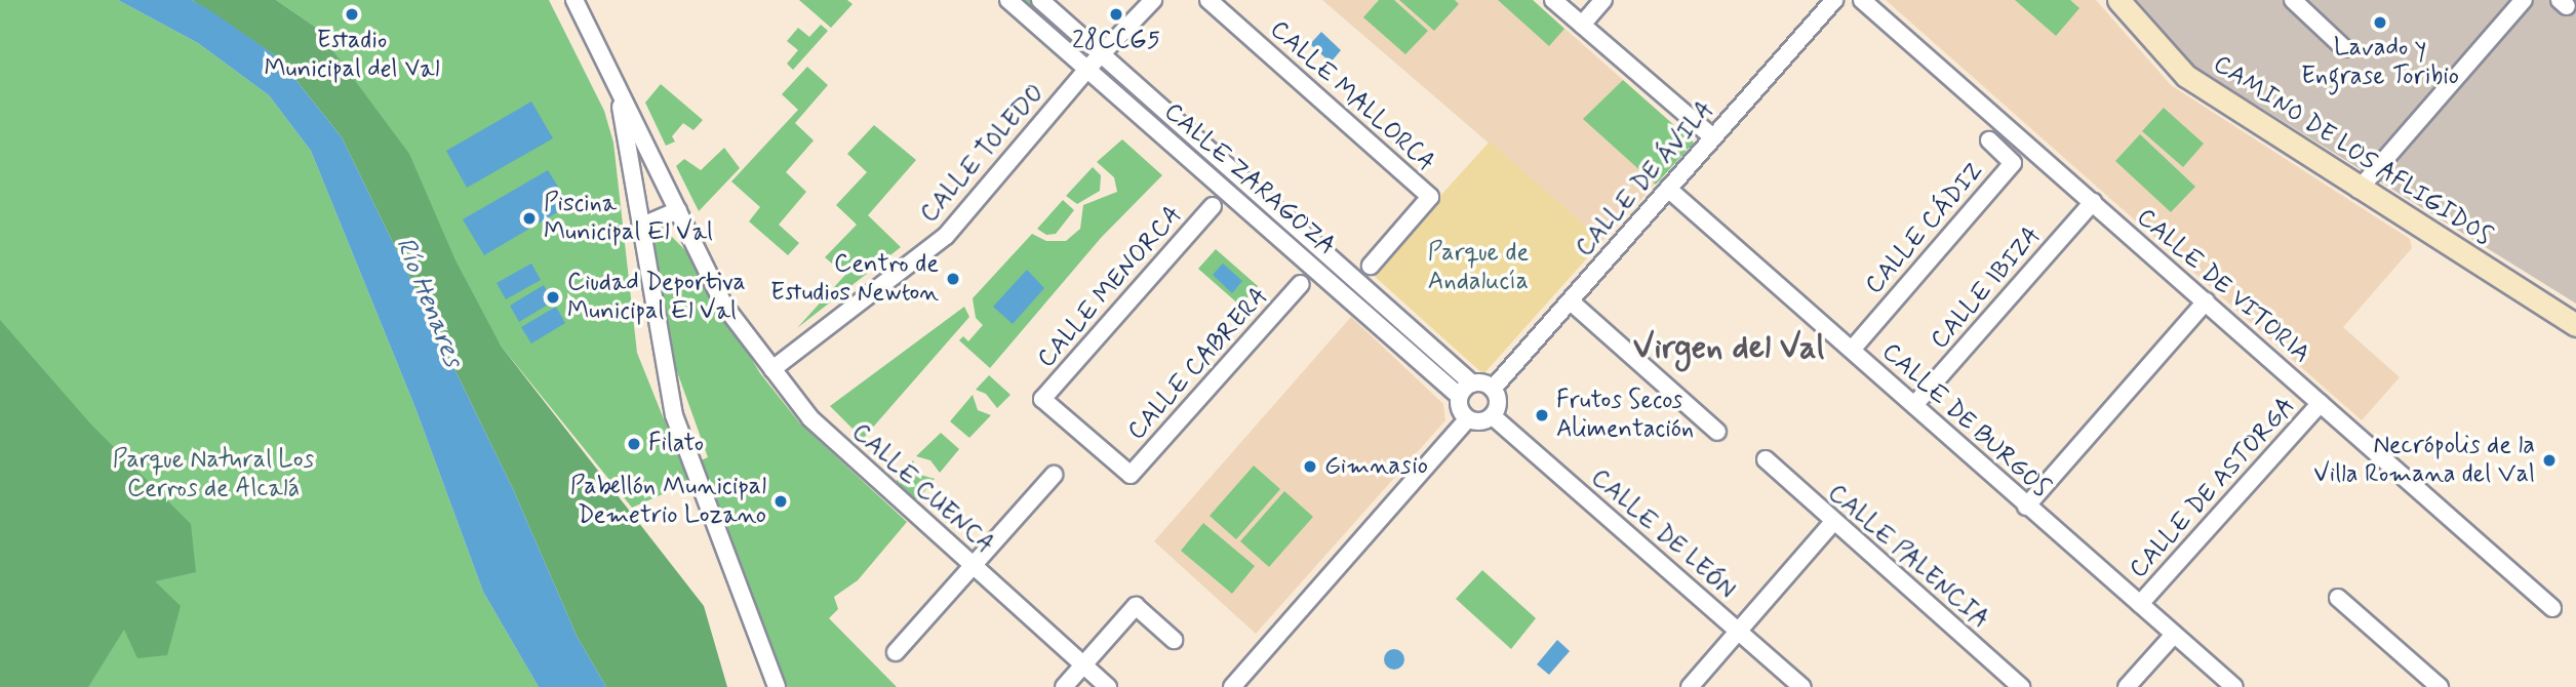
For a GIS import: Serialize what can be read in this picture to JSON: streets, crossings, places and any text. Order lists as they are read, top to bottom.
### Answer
{
  "streets": {
    "street": [
      "CALLE MALLORCA",
      "CAMINO DE LOS AFLIGIDOS",
      "CALLE TOLEDO",
      "CALLE ZARAGOZA",
      "CALLE DE ÁVILA",
      "CALLE CÁDIZ",
      "CALLE DE VITORIA",
      "CALLE MENORCA",
      "CALLE IBIZA",
      "CALLE CABRERA",
      "CALLE DE BURGOS",
      "CALLE DE ASTORGA",
      "CALLE CUENCA",
      "CALLE DE LEÓN",
      "CALLE PALENCIA"
    ]
  },
  "crossings": [
    ["CALLE TOLEDO", "CALLE ZARAGOZA"],
    ["CALLE TOLEDO", "CALLE CUENCA"],
    ["CALLE ZARAGOZA", "CALLE DE ÁVILA"],
    ["CALLE ZARAGOZA", "CALLE DE LEÓN"],
    ["CALLE DE ÁVILA", "CALLE DE BURGOS"],
    ["CALLE DE ÁVILA", "CALLE DE LEÓN"],
    ["CALLE CÁDIZ", "CALLE DE BURGOS"],
    ["CALLE DE VITORIA", "CALLE IBIZA"],
    ["CALLE DE VITORIA", "CALLE DE ASTORGA"],
    ["CALLE MENORCA", "CALLE CABRERA"],
    ["CALLE IBIZA", "CALLE DE BURGOS"],
    ["CALLE DE BURGOS", "CALLE DE ASTORGA"]
  ],
  "districts": ["Virgen del Val"],
  "water": ["Río Henares"],
  "parks": ["Parque de Andalucía", "Parque Natural Los Cerros de Alcalá"],
  "places": [
    "Estadio Municipal del Val",
    "28CCG5",
    "Lavado y Engrase Toribio",
    "Piscina Municipal El Val",
    "Centro de Estudios Newton",
    "Ciudad Deportiva Municipal El Val",
    "Frutos Secos Alimentación",
    "Filato",
    "Necrópolis de la Villa Romana del Val",
    "Gimnasio",
    "Pabellón Municipal Demetrio Lozano"
  ]
}
